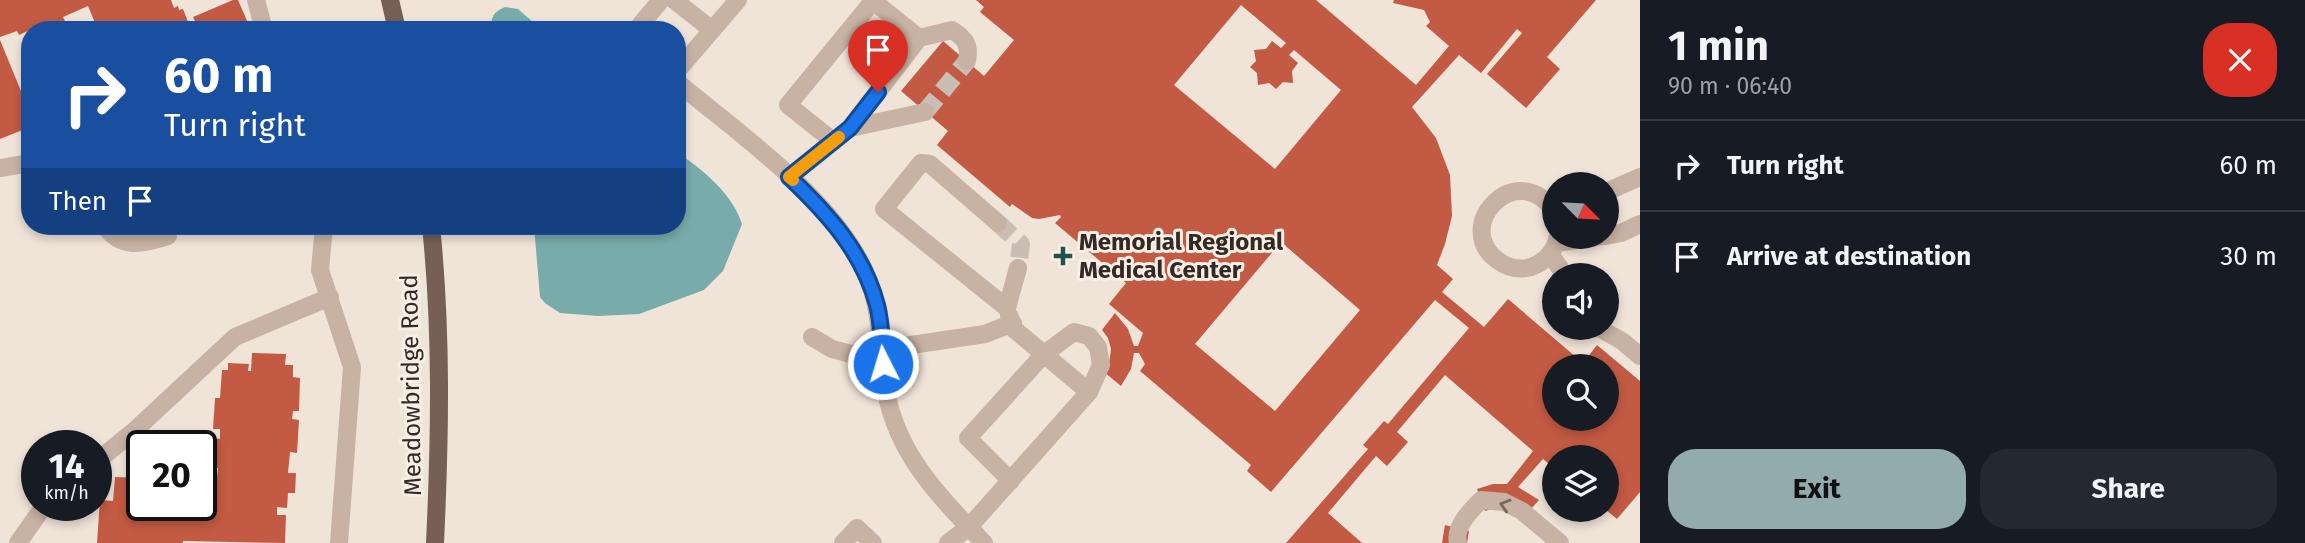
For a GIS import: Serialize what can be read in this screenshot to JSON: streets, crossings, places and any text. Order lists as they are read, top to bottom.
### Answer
{
  "streets": {
    "main road": ["Meadowbridge Road"]
  },
  "places": {
    "health": ["Memorial Regional Medical Center"]
  },
  "north": "bottom right",
  "page": {
    "heading": ["1 min", "90 m · 06:40"],
    "turn": ["60 m", "Turn right"],
    "list": [
      {
        "name": "Turn right",
        "value": "60 m"
      },
      {
        "name": "Arrive at destination",
        "value": "30 m"
      }
    ],
    "then": "Then",
    "speed": "14 km/h",
    "limit": "20",
    "buttons": ["Exit", "Share"]
  }
}
